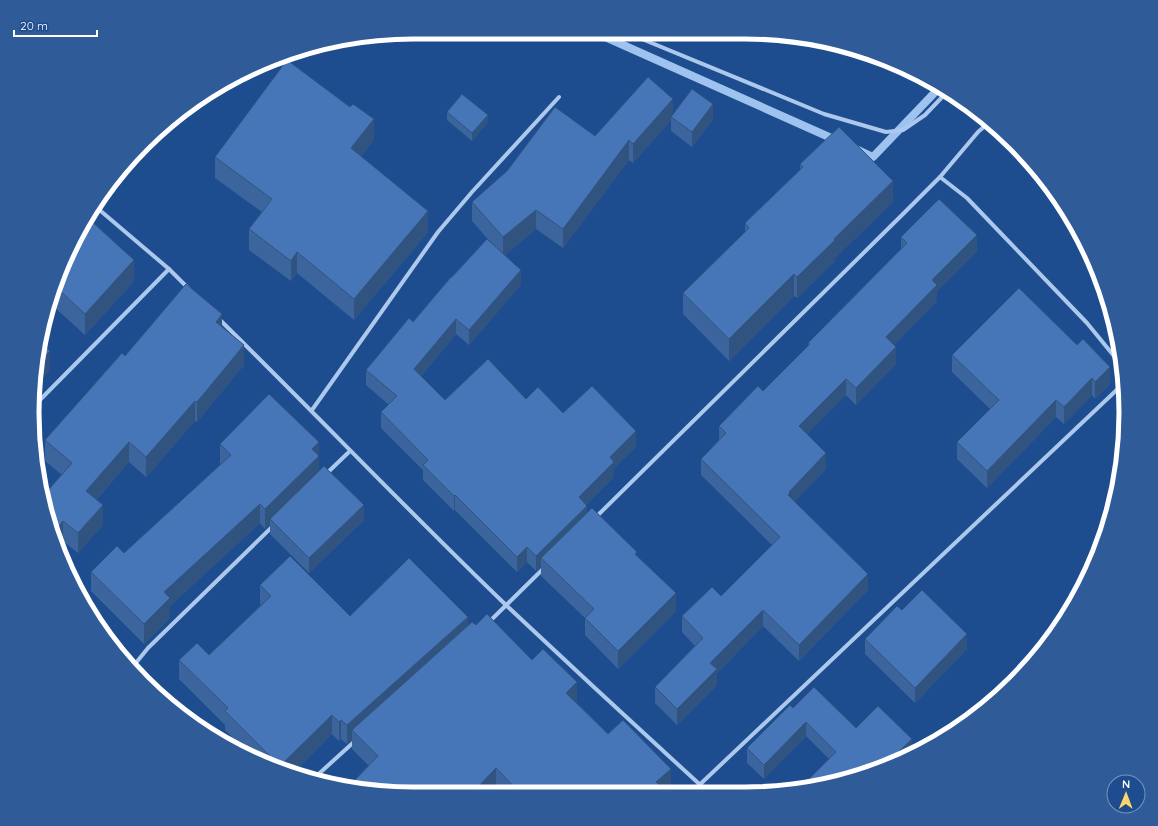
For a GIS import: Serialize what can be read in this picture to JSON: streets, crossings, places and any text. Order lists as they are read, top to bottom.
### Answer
{
  "scale_bar": "20 m",
  "north": "top"
}
